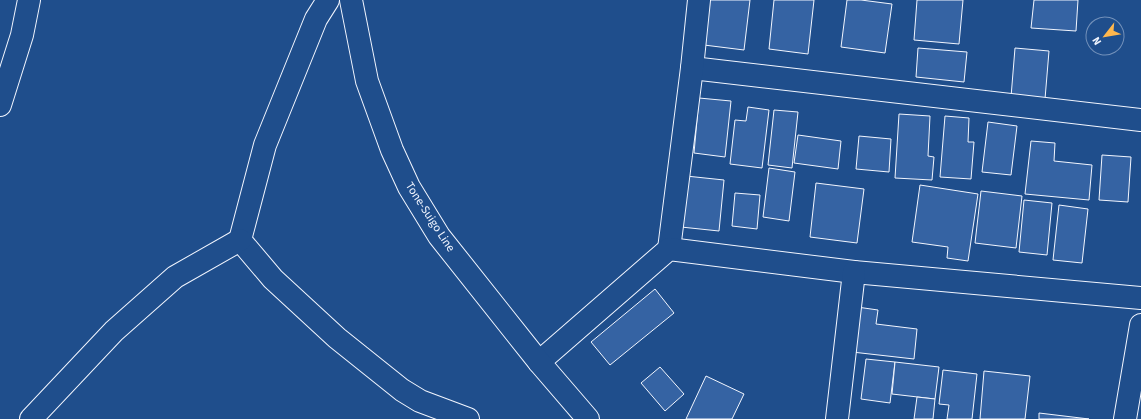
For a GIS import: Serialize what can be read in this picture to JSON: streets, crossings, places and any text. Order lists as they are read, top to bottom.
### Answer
{
  "streets": {
    "main road": ["Tone-Suigo Line"]
  },
  "north": "bottom left"
}
